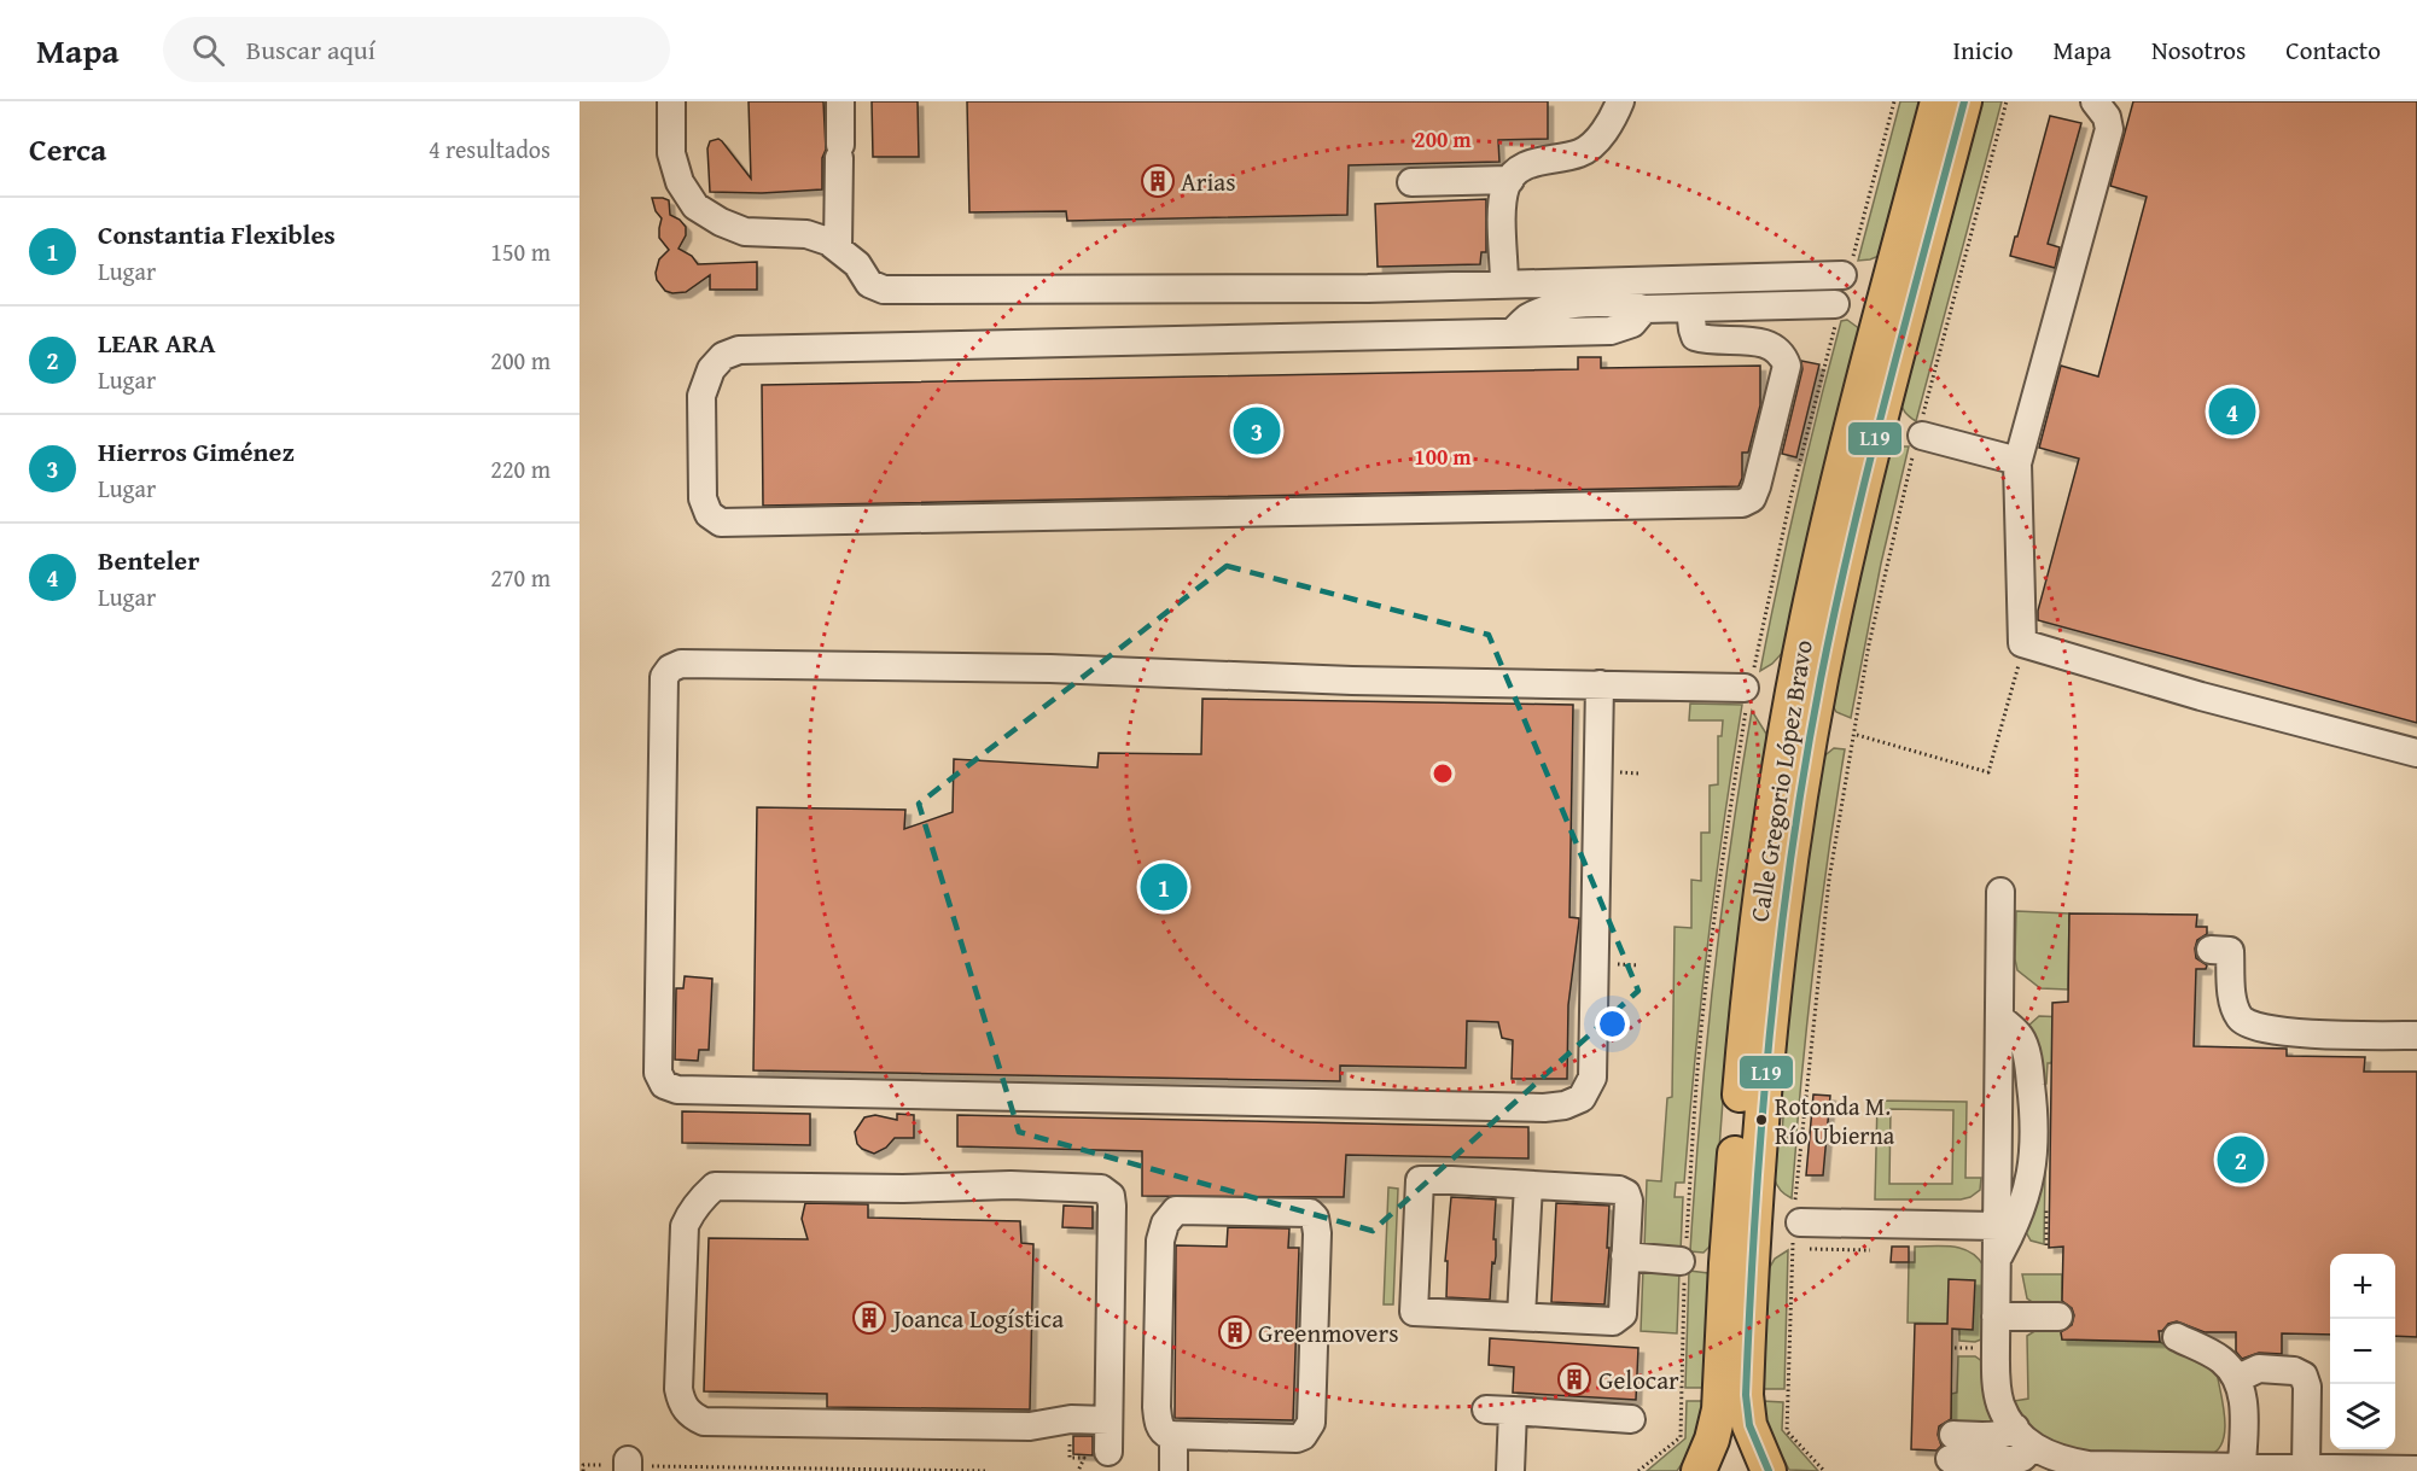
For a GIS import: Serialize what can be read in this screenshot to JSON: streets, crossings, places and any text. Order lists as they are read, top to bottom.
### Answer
{
  "streets": {
    "main road": ["Calle Gregorio López Bravo"]
  },
  "places": {
    "building": [
      "Arias",
      "Joanca Logística",
      "Greenmovers",
      "Gelocar"
    ],
    "other": ["Rotonda M. Río Ubierna"]
  },
  "lines": ["transit line L19"],
  "page": {
    "header": "Mapa",
    "search": "Buscar aquí",
    "nav": [
      "Inicio",
      "Mapa",
      "Nosotros",
      "Contacto"
    ],
    "heading": ["Cerca", "4 resultados"],
    "list": [
      {
        "mark": "1",
        "name": "Constantia Flexibles",
        "note": "Lugar",
        "value": "150 m"
      },
      {
        "mark": "2",
        "name": "LEAR ARA",
        "note": "Lugar",
        "value": "200 m"
      },
      {
        "mark": "3",
        "name": "Hierros Giménez",
        "note": "Lugar",
        "value": "220 m"
      },
      {
        "mark": "4",
        "name": "Benteler",
        "note": "Lugar",
        "value": "270 m"
      }
    ],
    "pins": [
      "4",
      "3",
      "1",
      "2"
    ],
    "map_buttons": ["+", "−"]
  },
  "rings": ["200 m", "100 m"]
}
